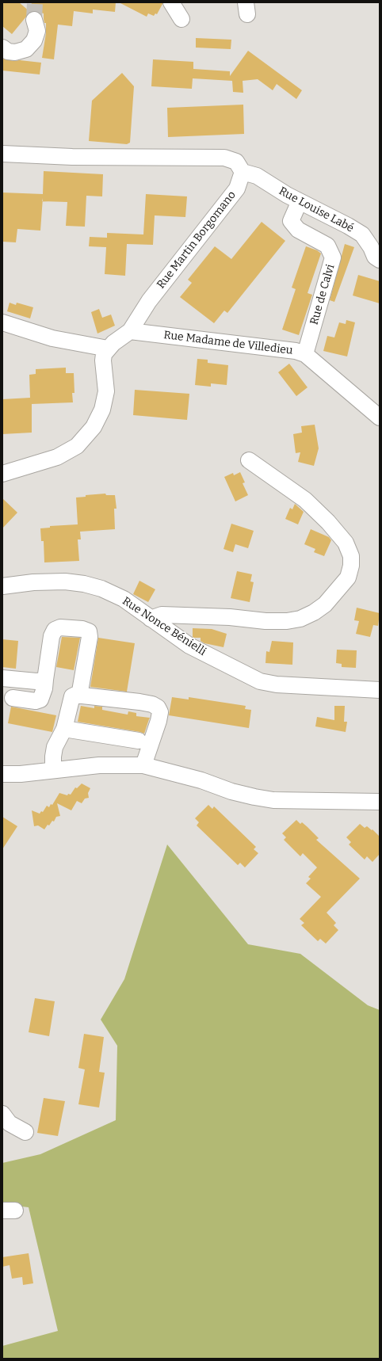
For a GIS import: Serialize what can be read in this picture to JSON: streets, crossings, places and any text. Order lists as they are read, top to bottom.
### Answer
{
  "streets": {
    "street": [
      "Rue Louise Labé",
      "Rue Martin Borgomano",
      "Rue de Calvi",
      "Rue Madame de Villedieu",
      "Rue Nonce Bénielli"
    ]
  },
  "crossings": [
    ["Rue Louise Labé", "Rue Martin Borgomano"],
    ["Rue Louise Labé", "Rue de Calvi"],
    ["Rue Martin Borgomano", "Rue Madame de Villedieu"],
    ["Rue de Calvi", "Rue Madame de Villedieu"]
  ]
}
